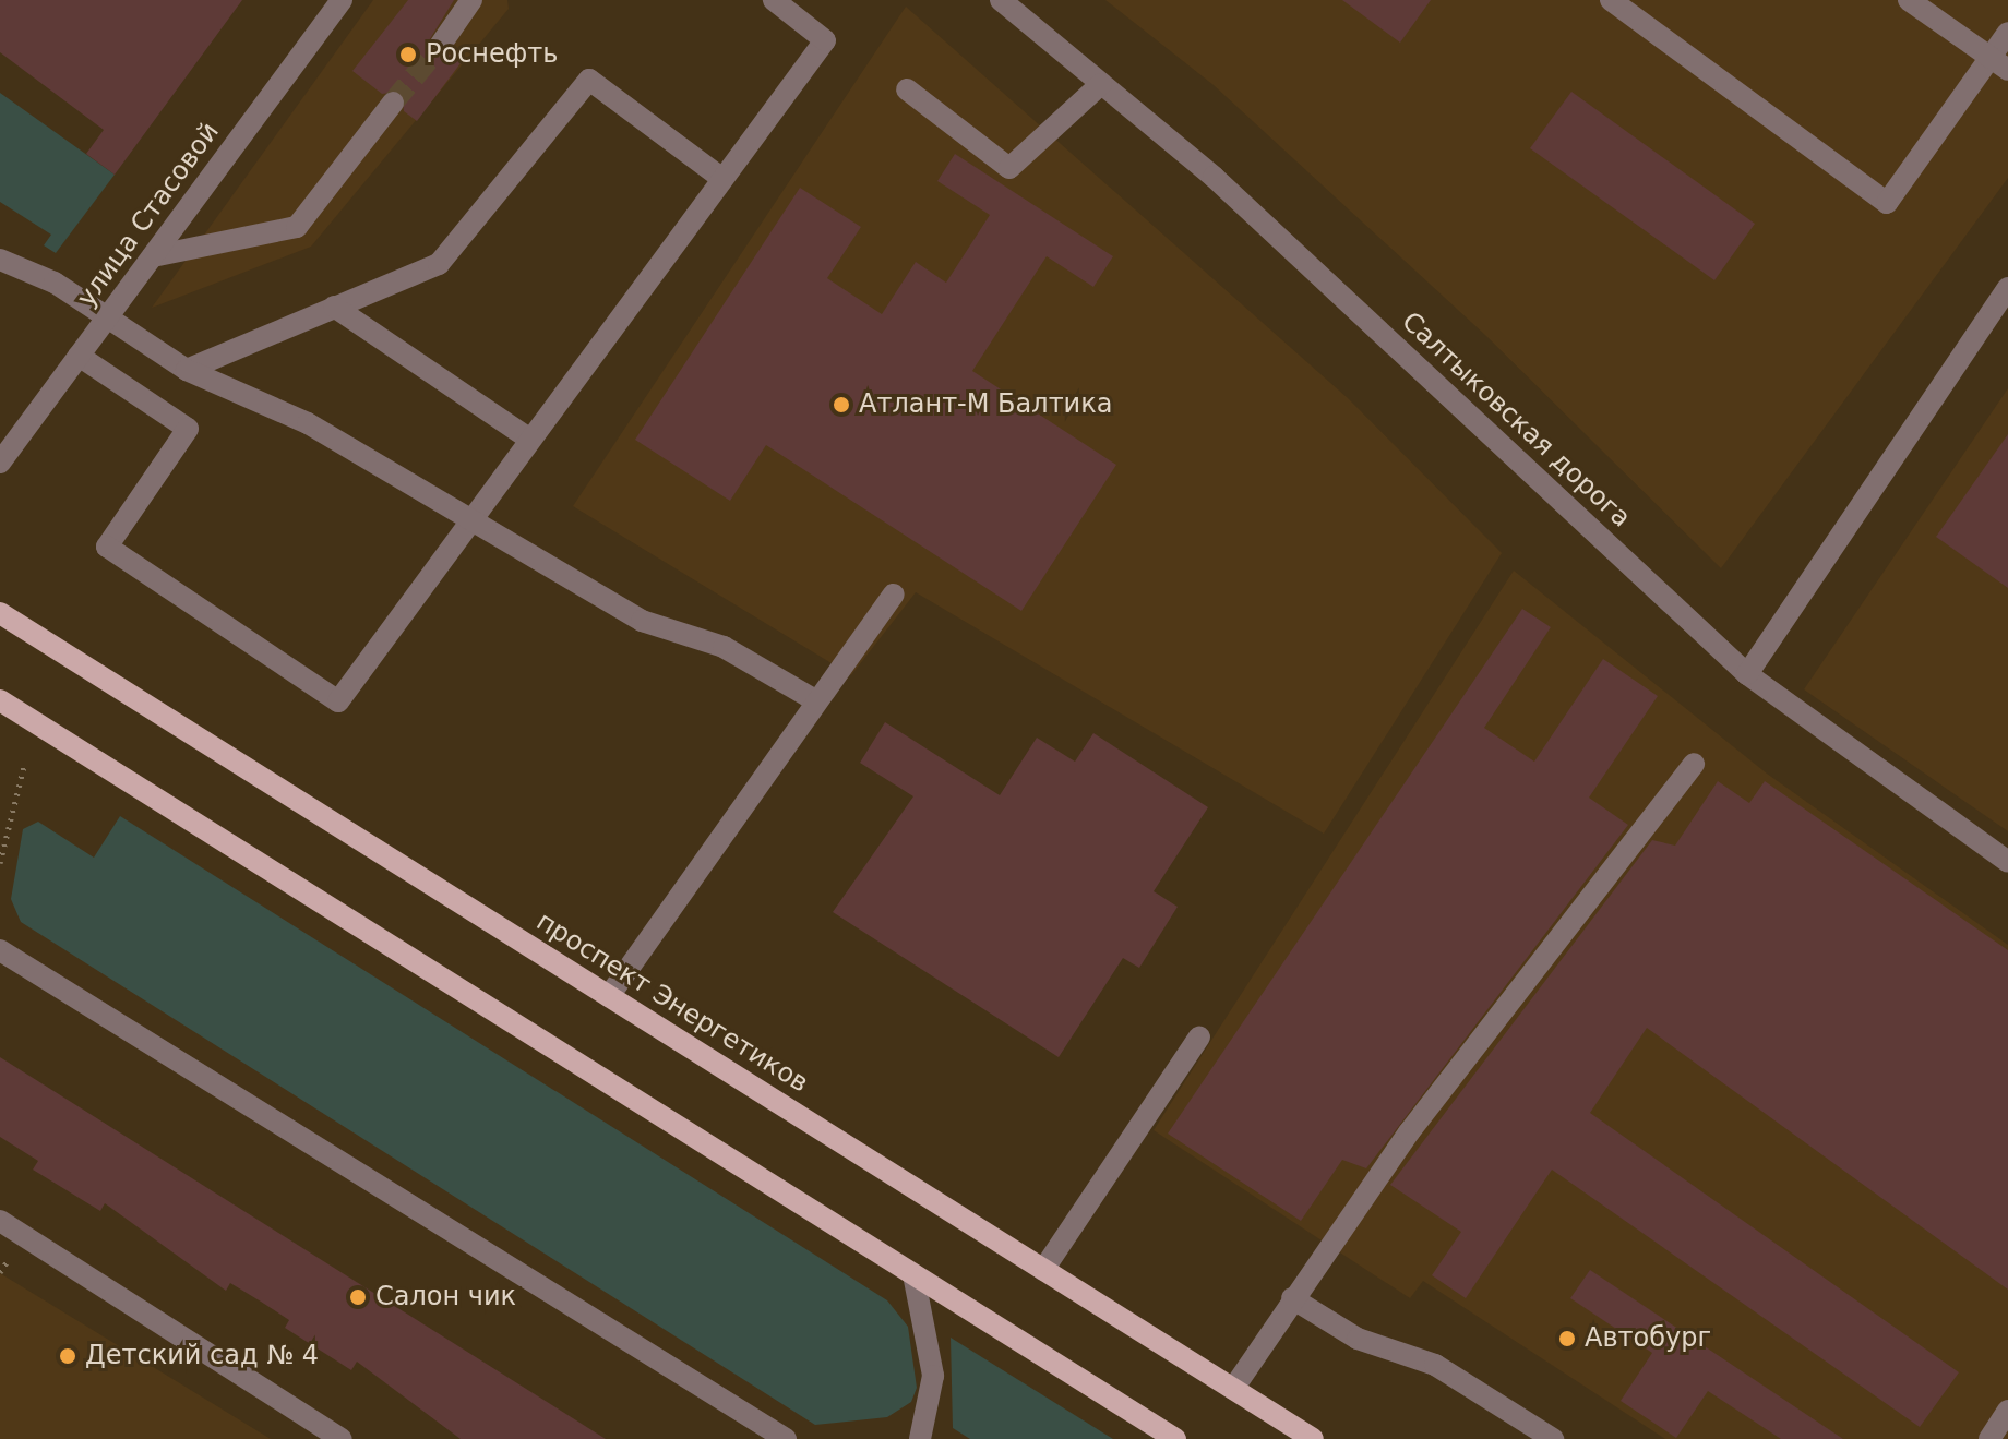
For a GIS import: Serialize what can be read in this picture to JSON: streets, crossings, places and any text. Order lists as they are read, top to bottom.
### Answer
{
  "streets": {
    "main road": ["проспект Энергетиков"],
    "street": ["улица Стасовой", "Салтыковская дорога"]
  },
  "places": [
    "Роснефть",
    "Атлант-М Балтика",
    "Салон чик",
    "Автобург",
    "Детский сад № 4"
  ]
}
